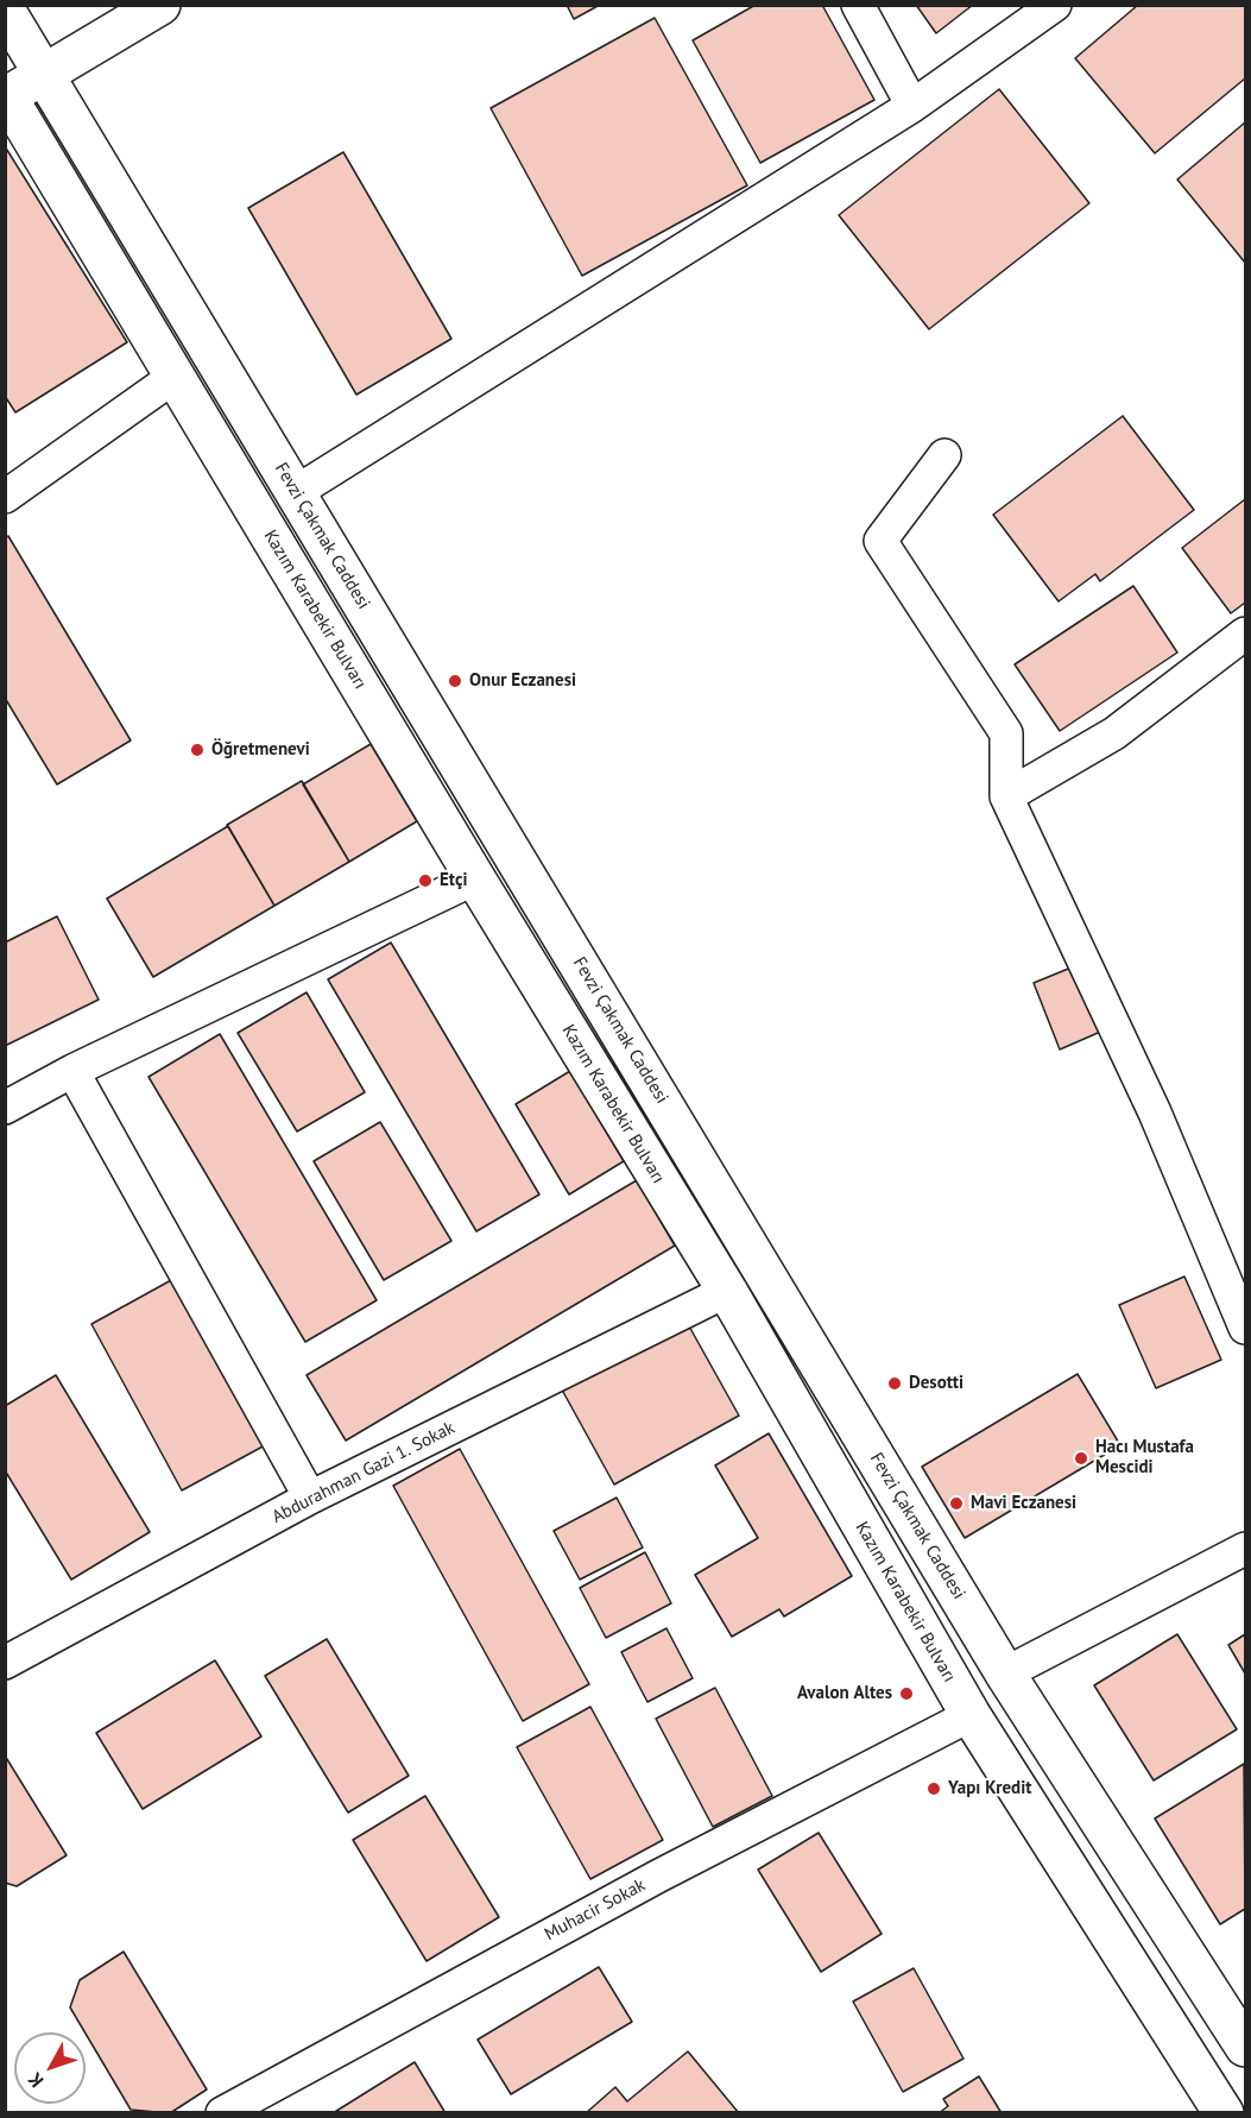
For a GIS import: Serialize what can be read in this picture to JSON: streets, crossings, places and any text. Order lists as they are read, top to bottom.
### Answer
{
  "streets": {
    "main road": ["Fevzi Çakmak Caddesi", "Kazım Karabekir Bulvarı"],
    "street": ["Abdurahman Gazi 1. Sokak", "Muhacir Sokak"]
  },
  "crossings": [
    ["Fevzi Çakmak Caddesi", "Kazım Karabekir Bulvarı"],
    ["Kazım Karabekir Bulvarı", "Abdurahman Gazi 1. Sokak"],
    ["Kazım Karabekir Bulvarı", "Muhacir Sokak"]
  ],
  "places": [
    "Onur Eczanesi",
    "Öğretmenevi",
    "Etçi",
    "Desotti",
    "Hacı Mustafa Mescidi",
    "Mavi Eczanesi",
    "Avalon Altes",
    "Yapı Kredit"
  ],
  "north": "bottom left"
}
